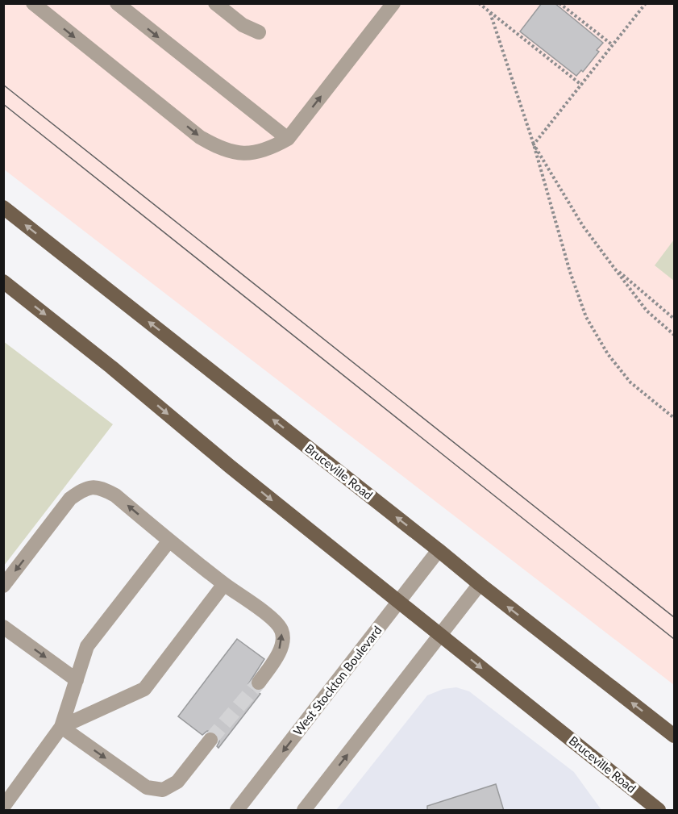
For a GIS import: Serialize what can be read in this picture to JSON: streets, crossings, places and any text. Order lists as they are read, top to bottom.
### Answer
{
  "streets": {
    "main road": ["Bruceville Road"],
    "street": ["West Stockton Boulevard"]
  },
  "crossings": [
    ["Bruceville Road", "West Stockton Boulevard"]
  ]
}
